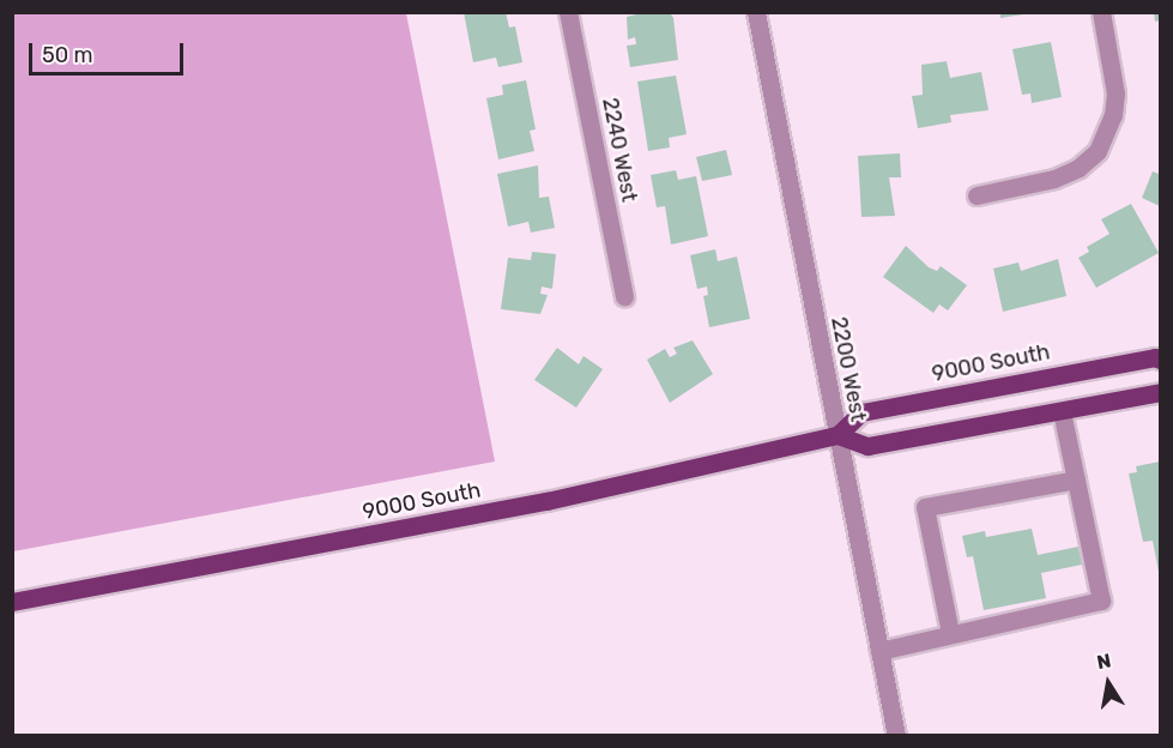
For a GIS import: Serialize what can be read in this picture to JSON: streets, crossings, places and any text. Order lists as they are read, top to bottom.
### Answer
{
  "streets": {
    "main road": ["9000 South"],
    "street": ["2240 West", "2200 West"]
  },
  "crossings": [
    ["9000 South", "2200 West"]
  ],
  "scale_bar": "50 m",
  "north": "top"
}
